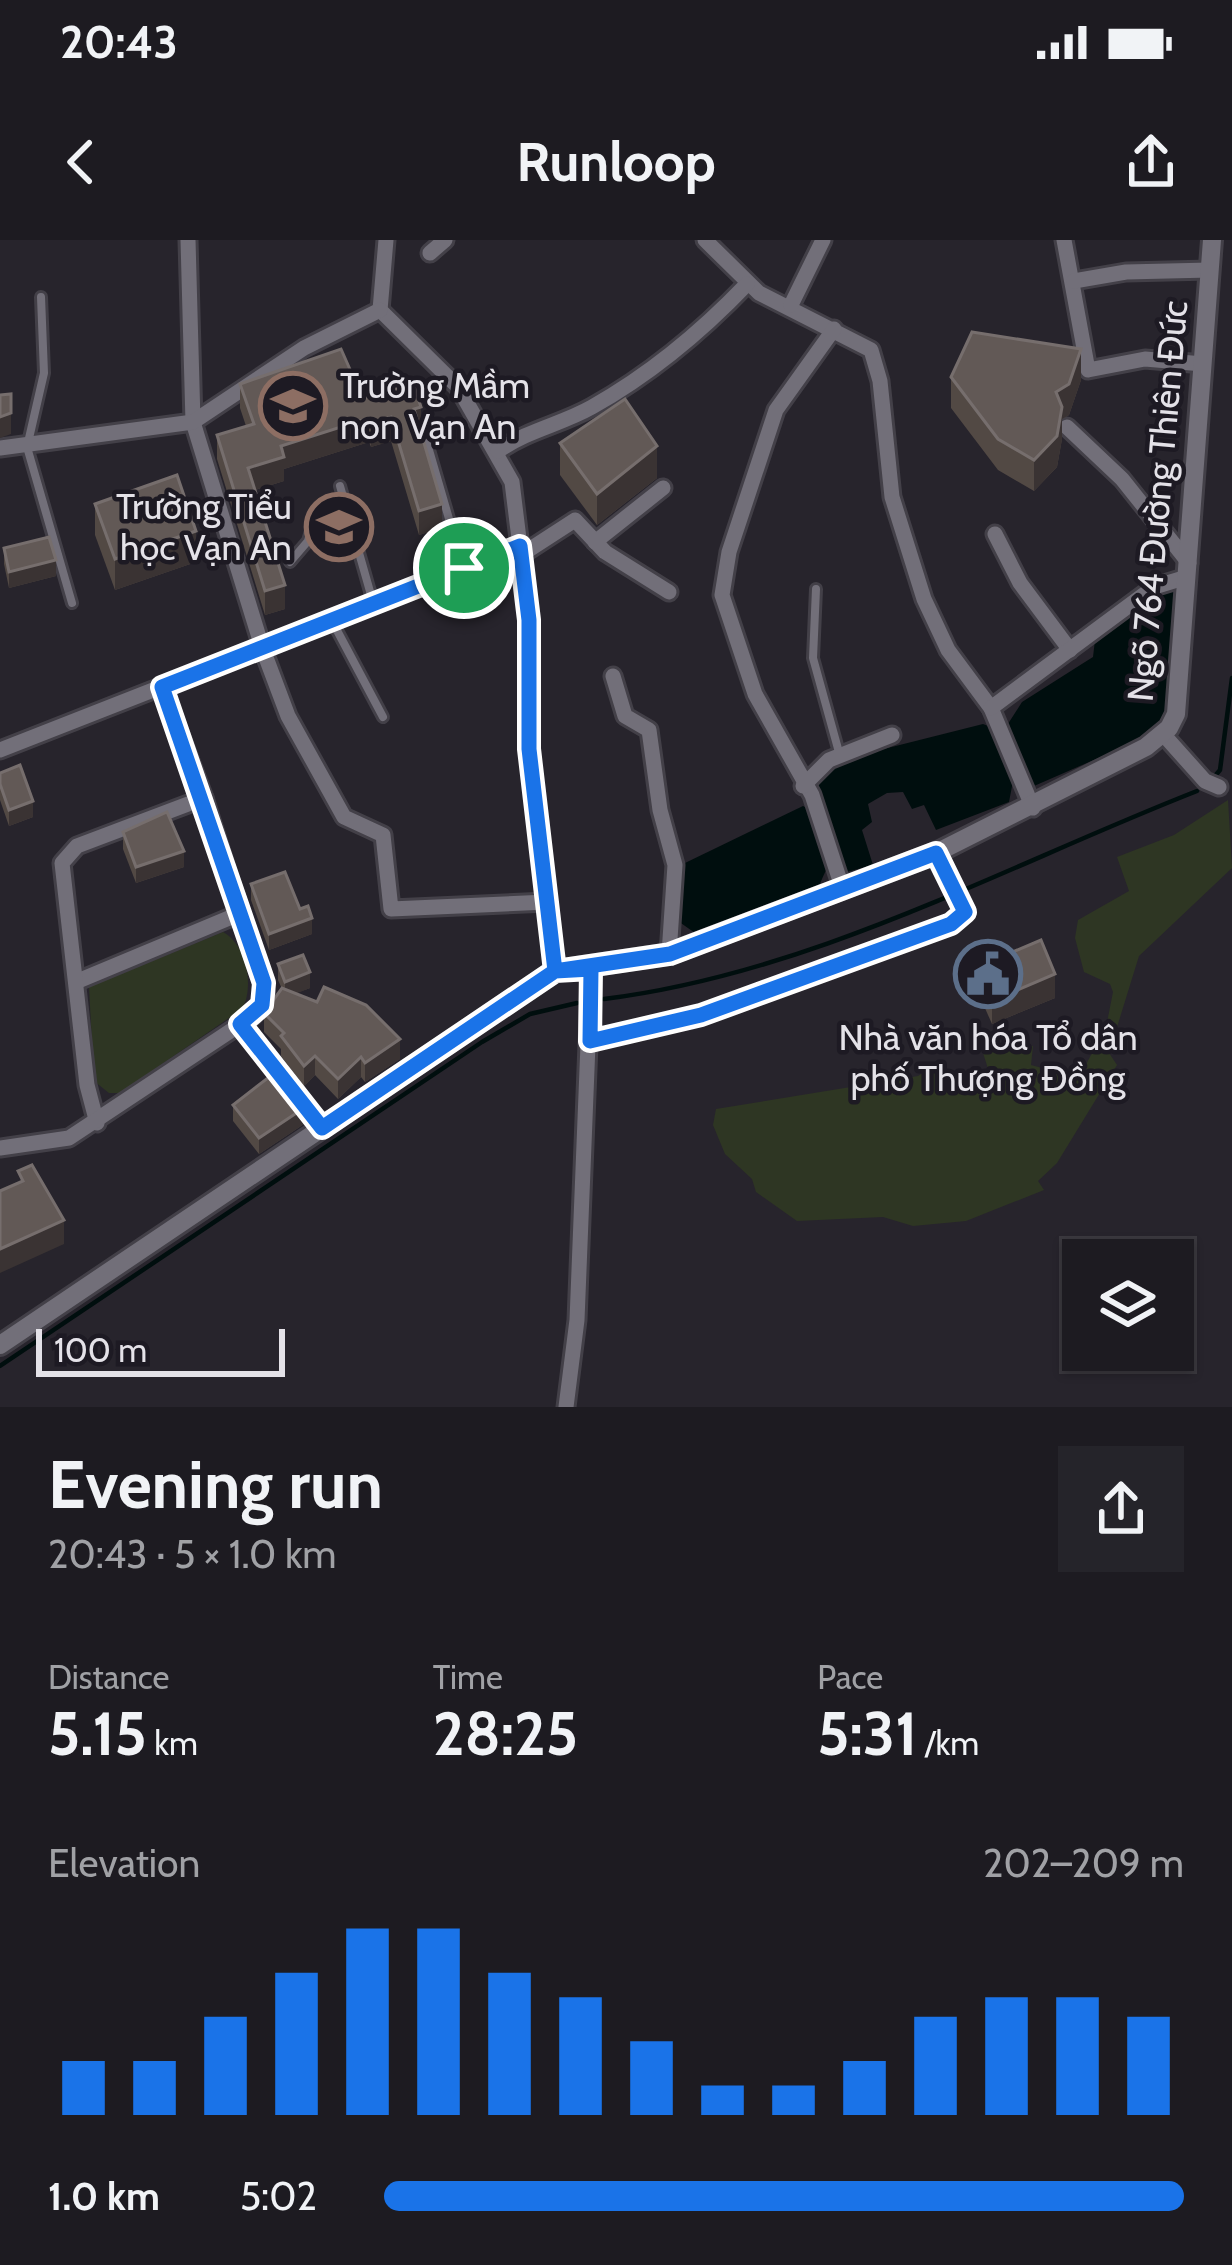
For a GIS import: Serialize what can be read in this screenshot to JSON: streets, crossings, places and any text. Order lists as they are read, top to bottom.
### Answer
{
  "streets": {
    "street": ["Ngõ 764 Đường Thiên Đức"]
  },
  "places": {
    "school or university": ["Trường Mầm non Vạn An", "Trường Tiểu học Vạn An"],
    "public building": ["Nhà văn hóa Tổ dân phố Thượng Đồng"]
  },
  "scale_bar": "100 m",
  "page": {
    "status": "20:43",
    "header": "Runloop",
    "scale": "100 m",
    "heading": ["Evening run", "20:43 · 5 × 1.0 km"],
    "stats": [
      ["Distance", "5.15 km"],
      ["Time", "28:25"],
      ["Pace", "5:31 /km"]
    ],
    "chart": ["Elevation", "202–209 m"],
    "list": [
      {
        "name": "1.0 km",
        "note": "5:02"
      }
    ]
  }
}
